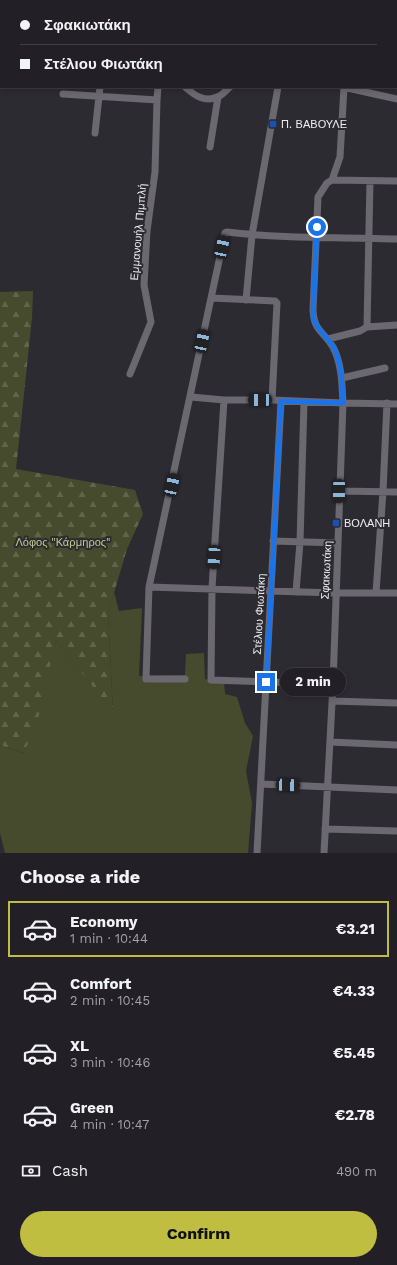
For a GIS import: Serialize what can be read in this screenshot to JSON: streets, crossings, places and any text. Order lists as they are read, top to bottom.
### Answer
{
  "streets": {
    "street": ["Εµµανουήλ Πιµπλή", "Σφακιωτάκη", "Στέλιου Φιωτάκη"]
  },
  "parks": ["Λόφος \"Κάρμηρος\""],
  "places": {
    "transit": ["Π. ΒΑΒΟΥΛΕ", "ΒΟΛΑΝΗ"]
  },
  "page": {
    "banner": ["Σφακιωτάκη", "Στέλιου Φιωτάκη"],
    "bubble": "2 min",
    "heading": "Choose a ride",
    "list": [
      {
        "name": "Economy",
        "note": "1 min · 10:44",
        "value": "€3.21"
      },
      {
        "name": "Comfort",
        "note": "2 min · 10:45",
        "value": "€4.33"
      },
      {
        "name": "XL",
        "note": "3 min · 10:46",
        "value": "€5.45"
      },
      {
        "name": "Green",
        "note": "4 min · 10:47",
        "value": "€2.78"
      }
    ],
    "pay": ["Cash", "490 m"],
    "buttons": "Confirm"
  }
}
